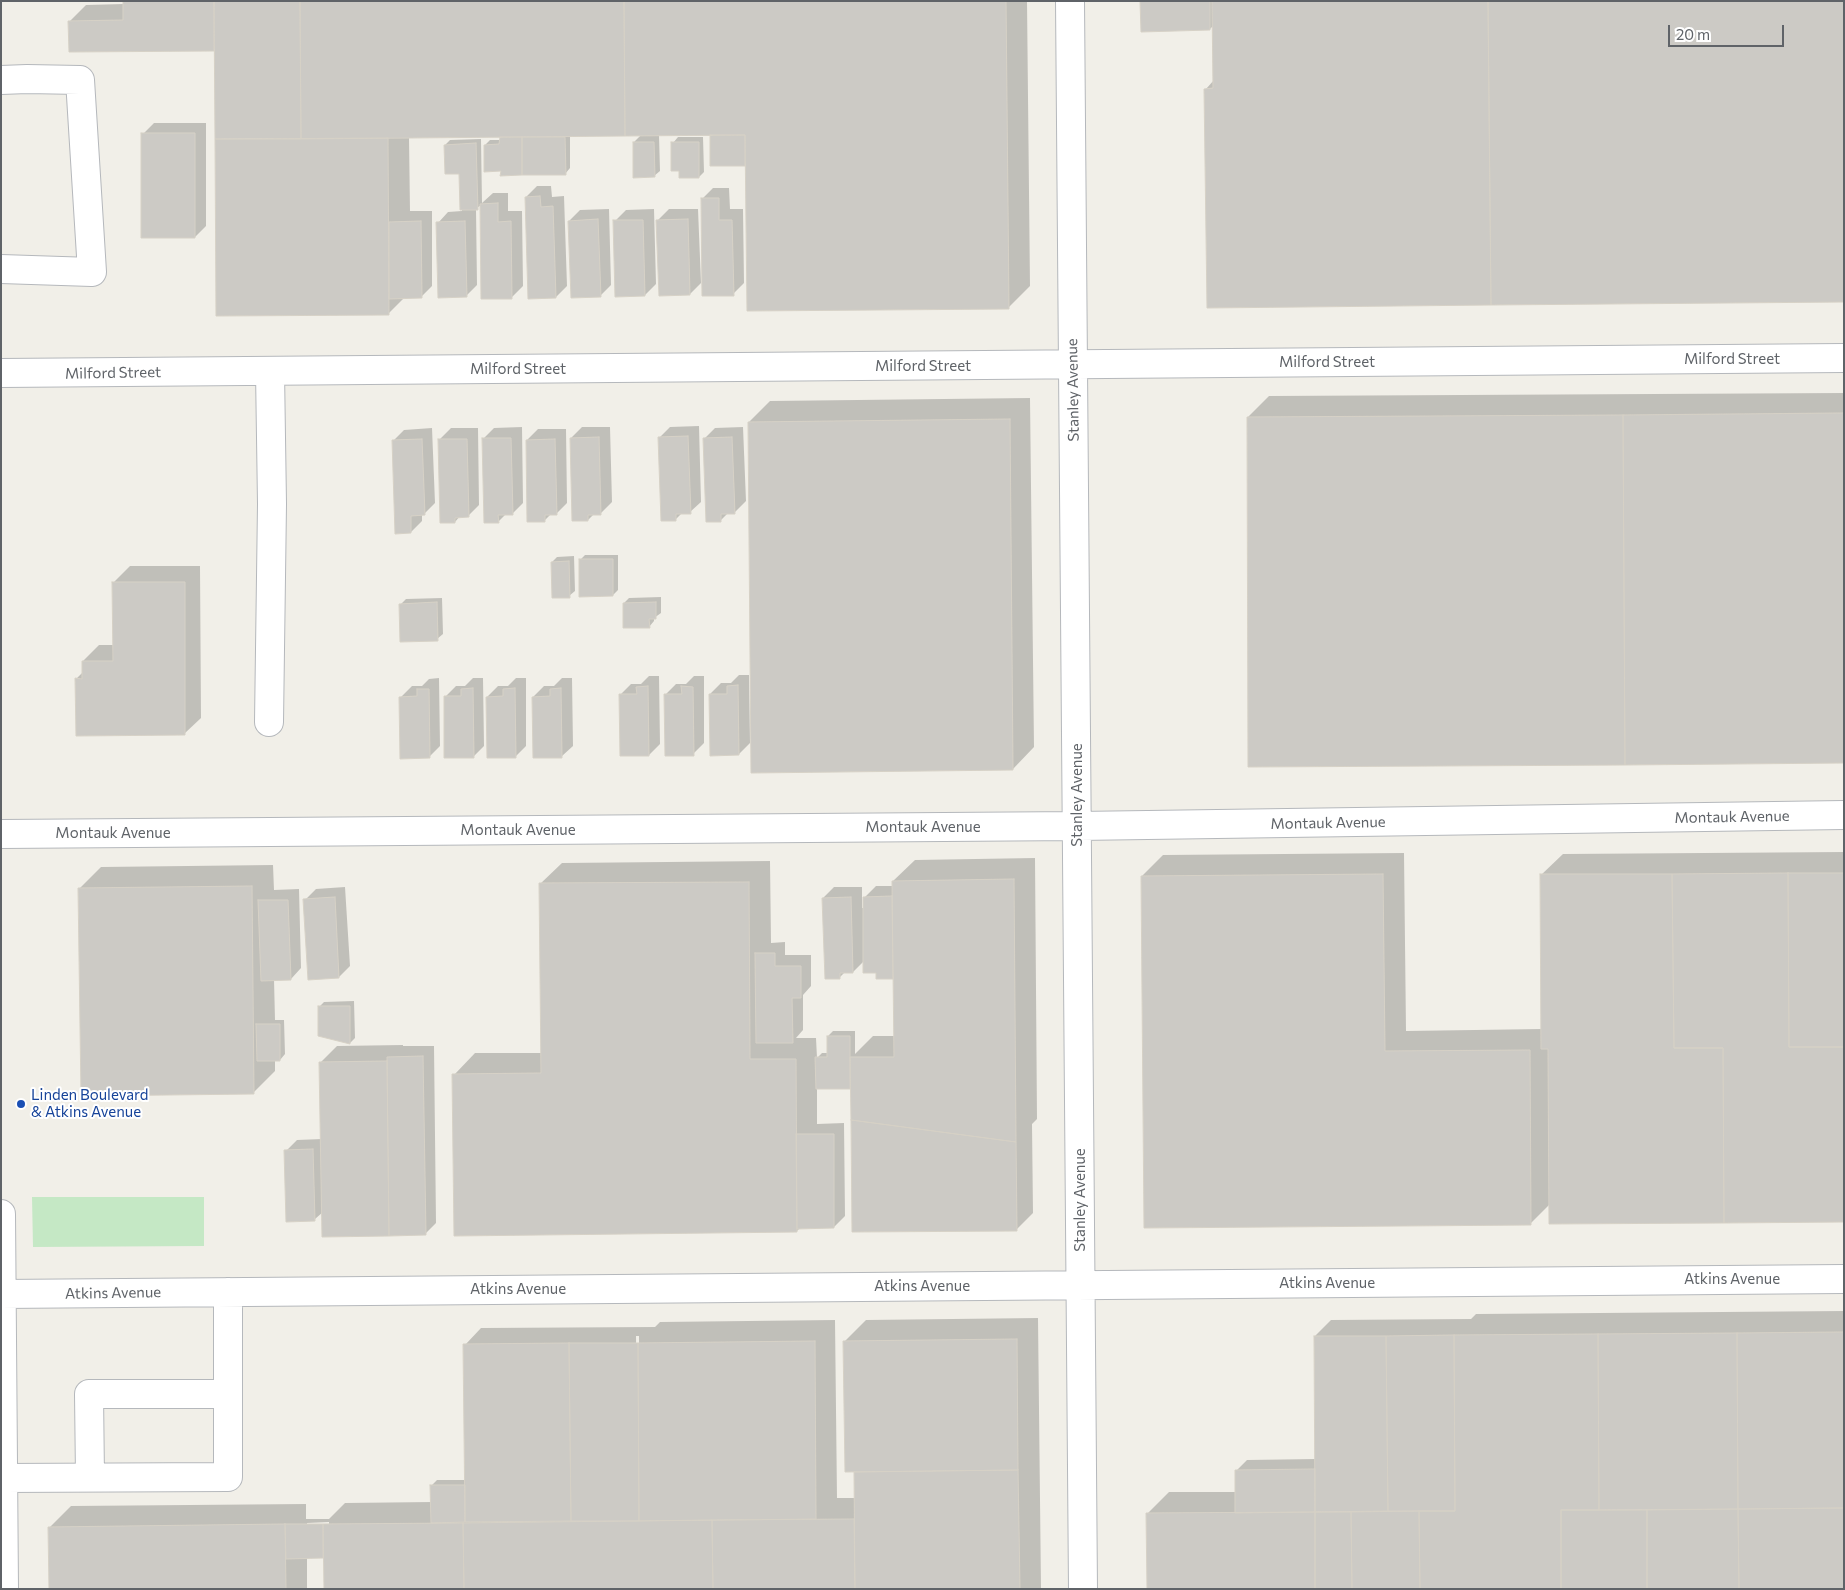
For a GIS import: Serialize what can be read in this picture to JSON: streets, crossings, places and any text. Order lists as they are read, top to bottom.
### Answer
{
  "streets": {
    "street": [
      "Milford Street",
      "Stanley Avenue",
      "Montauk Avenue",
      "Atkins Avenue"
    ]
  },
  "crossings": [
    ["Milford Street", "Stanley Avenue"],
    ["Stanley Avenue", "Montauk Avenue"],
    ["Stanley Avenue", "Atkins Avenue"]
  ],
  "places": ["Linden Boulevard & Atkins Avenue"],
  "scale_bar": "20 m"
}
